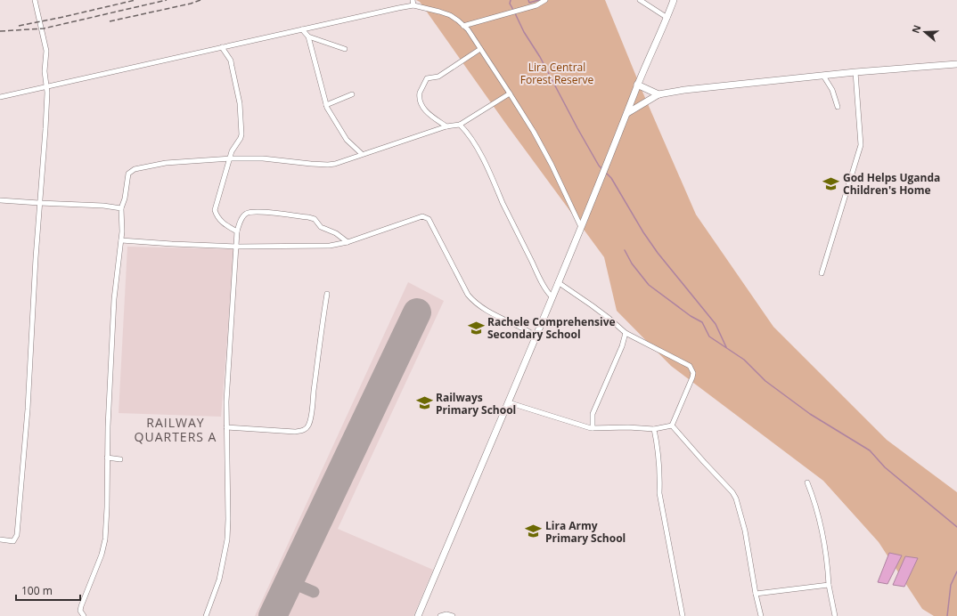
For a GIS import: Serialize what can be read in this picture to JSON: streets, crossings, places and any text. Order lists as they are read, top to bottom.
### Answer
{
  "districts": ["RAILWAY QUARTERS A"],
  "parks": ["Lira Central Forest Reserve"],
  "places": {
    "school or university": [
      "God Helps Uganda Children's Home",
      "Rachele Comprehensive Secondary School",
      "Railways Primary School",
      "Lira Army Primary School"
    ]
  },
  "scale_bar": "100 m",
  "north": "left"
}
